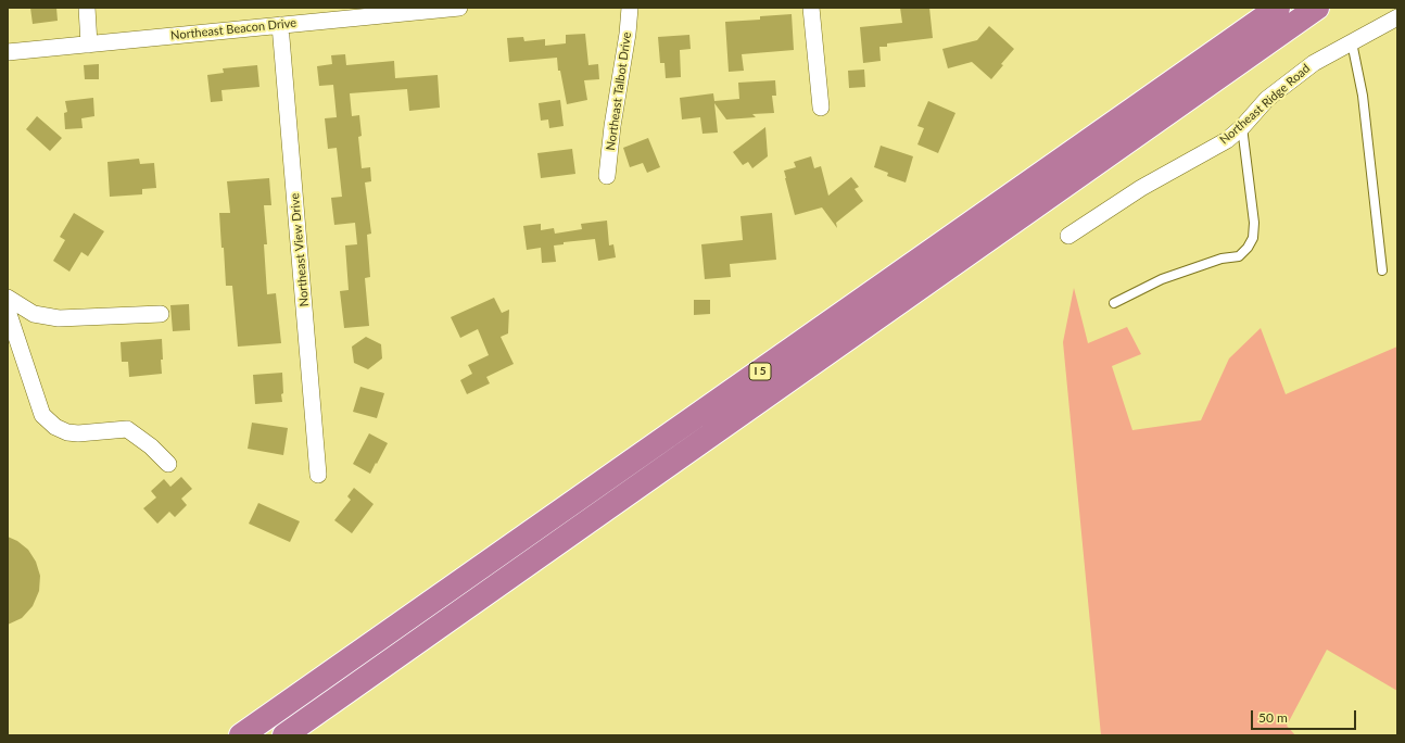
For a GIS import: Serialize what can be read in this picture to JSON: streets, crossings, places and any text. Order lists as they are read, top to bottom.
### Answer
{
  "streets": {
    "highway": ["I 5"],
    "street": [
      "Northeast Beacon Drive",
      "Northeast Talbot Drive",
      "Northeast Ridge Road",
      "Northeast View Drive"
    ]
  },
  "crossings": [
    ["Northeast Beacon Drive", "Northeast View Drive"]
  ],
  "scale_bar": "50 m"
}
